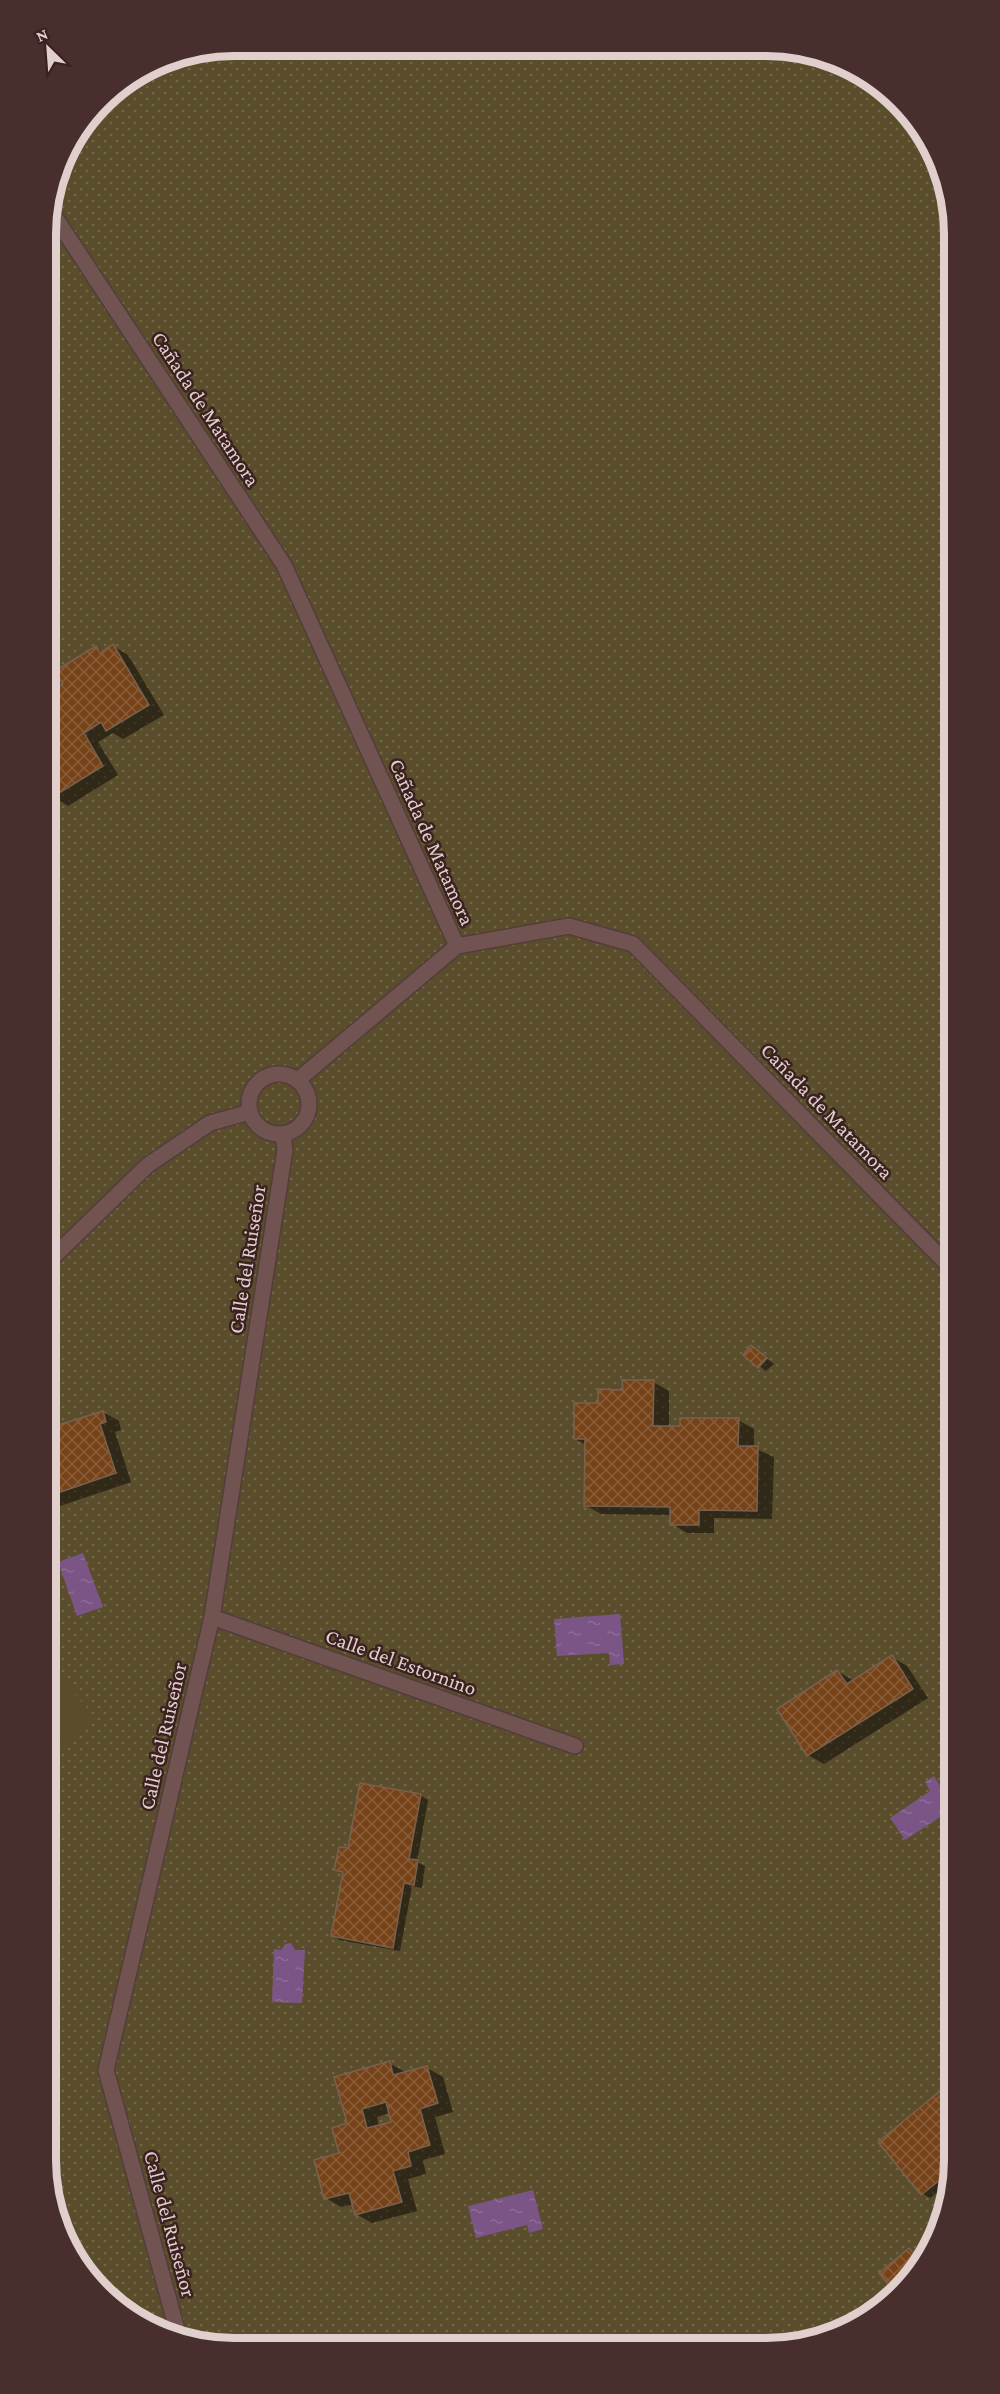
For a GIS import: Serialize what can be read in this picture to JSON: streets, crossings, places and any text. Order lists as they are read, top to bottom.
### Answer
{
  "streets": {
    "street": ["Cañada de Matamora", "Calle del Ruiseñor", "Calle del Estornino"]
  },
  "crossings": [
    ["Calle del Ruiseñor", "Calle del Estornino"]
  ],
  "north": "top left"
}
